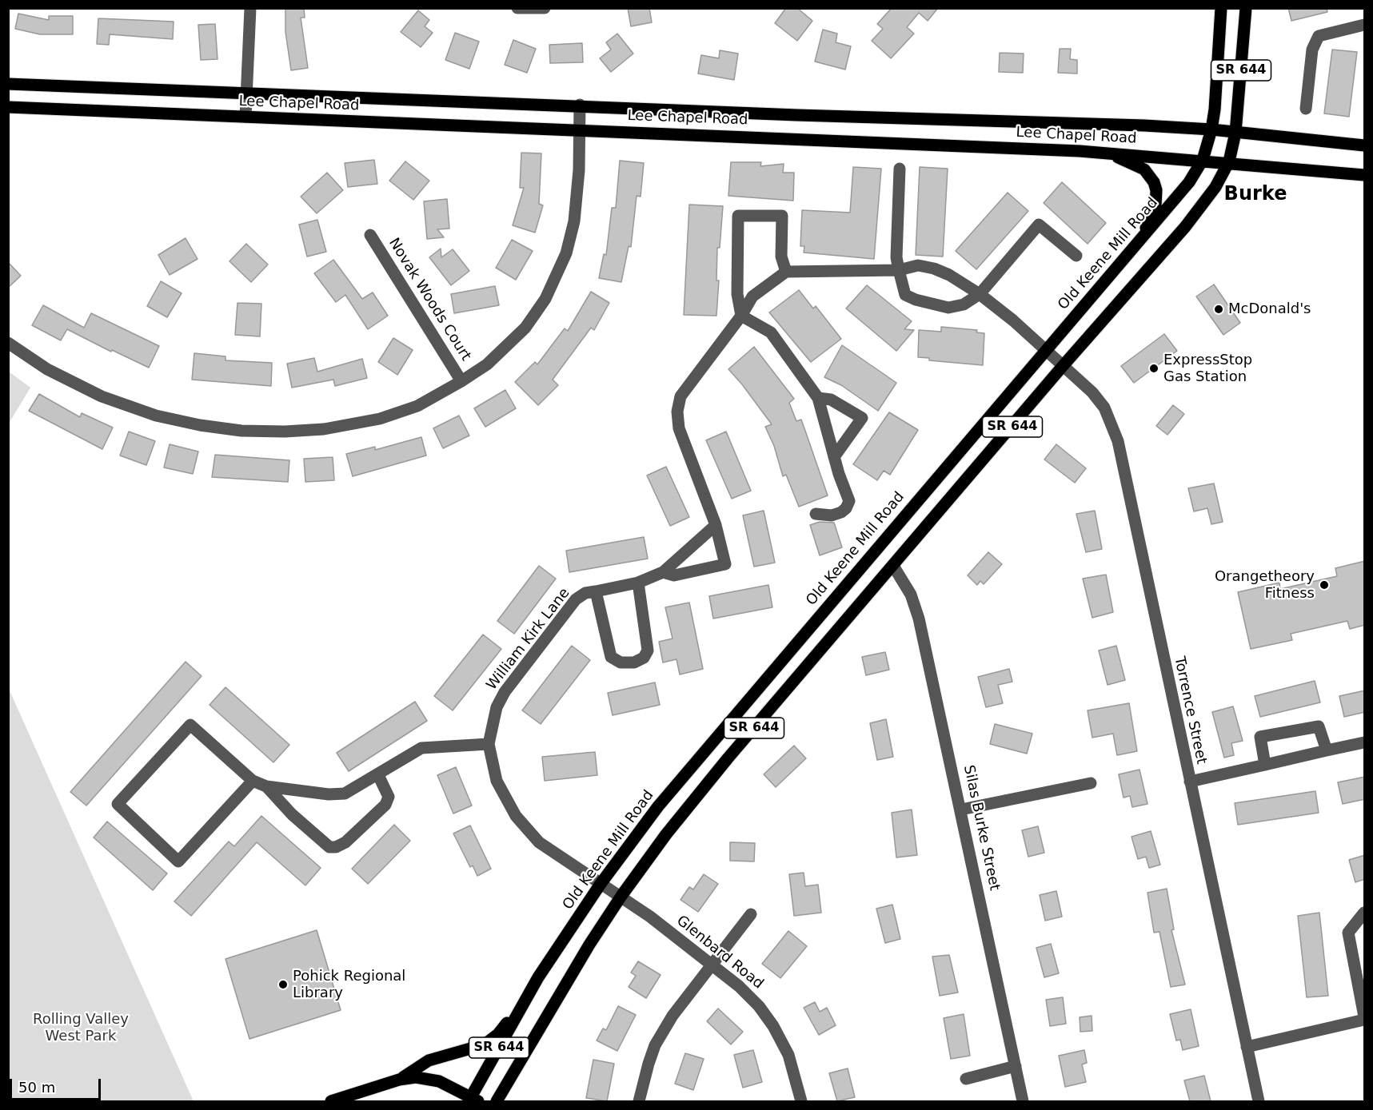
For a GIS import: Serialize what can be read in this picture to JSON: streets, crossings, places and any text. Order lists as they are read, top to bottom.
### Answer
{
  "streets": {
    "main road": ["SR 644", "Lee Chapel Road", "Old Keene Mill Road"],
    "street": [
      "Novak Woods Court",
      "William Kirk Lane",
      "Torrence Street",
      "Silas Burke Street",
      "Glenbard Road"
    ]
  },
  "crossings": [
    ["SR 644", "Lee Chapel Road"],
    ["SR 644", "Torrence Street"],
    ["SR 644", "Silas Burke Street"],
    ["SR 644", "Glenbard Road"],
    ["Lee Chapel Road", "Old Keene Mill Road"],
    ["Old Keene Mill Road", "Torrence Street"],
    ["Old Keene Mill Road", "Glenbard Road"],
    ["William Kirk Lane", "Glenbard Road"]
  ],
  "districts": ["Burke"],
  "parks": ["Rolling Valley West Park"],
  "places": [
    "McDonald's",
    "ExpressStop Gas Station",
    "Orangetheory Fitness",
    "Pohick Regional Library"
  ],
  "scale_bar": "50 m"
}
